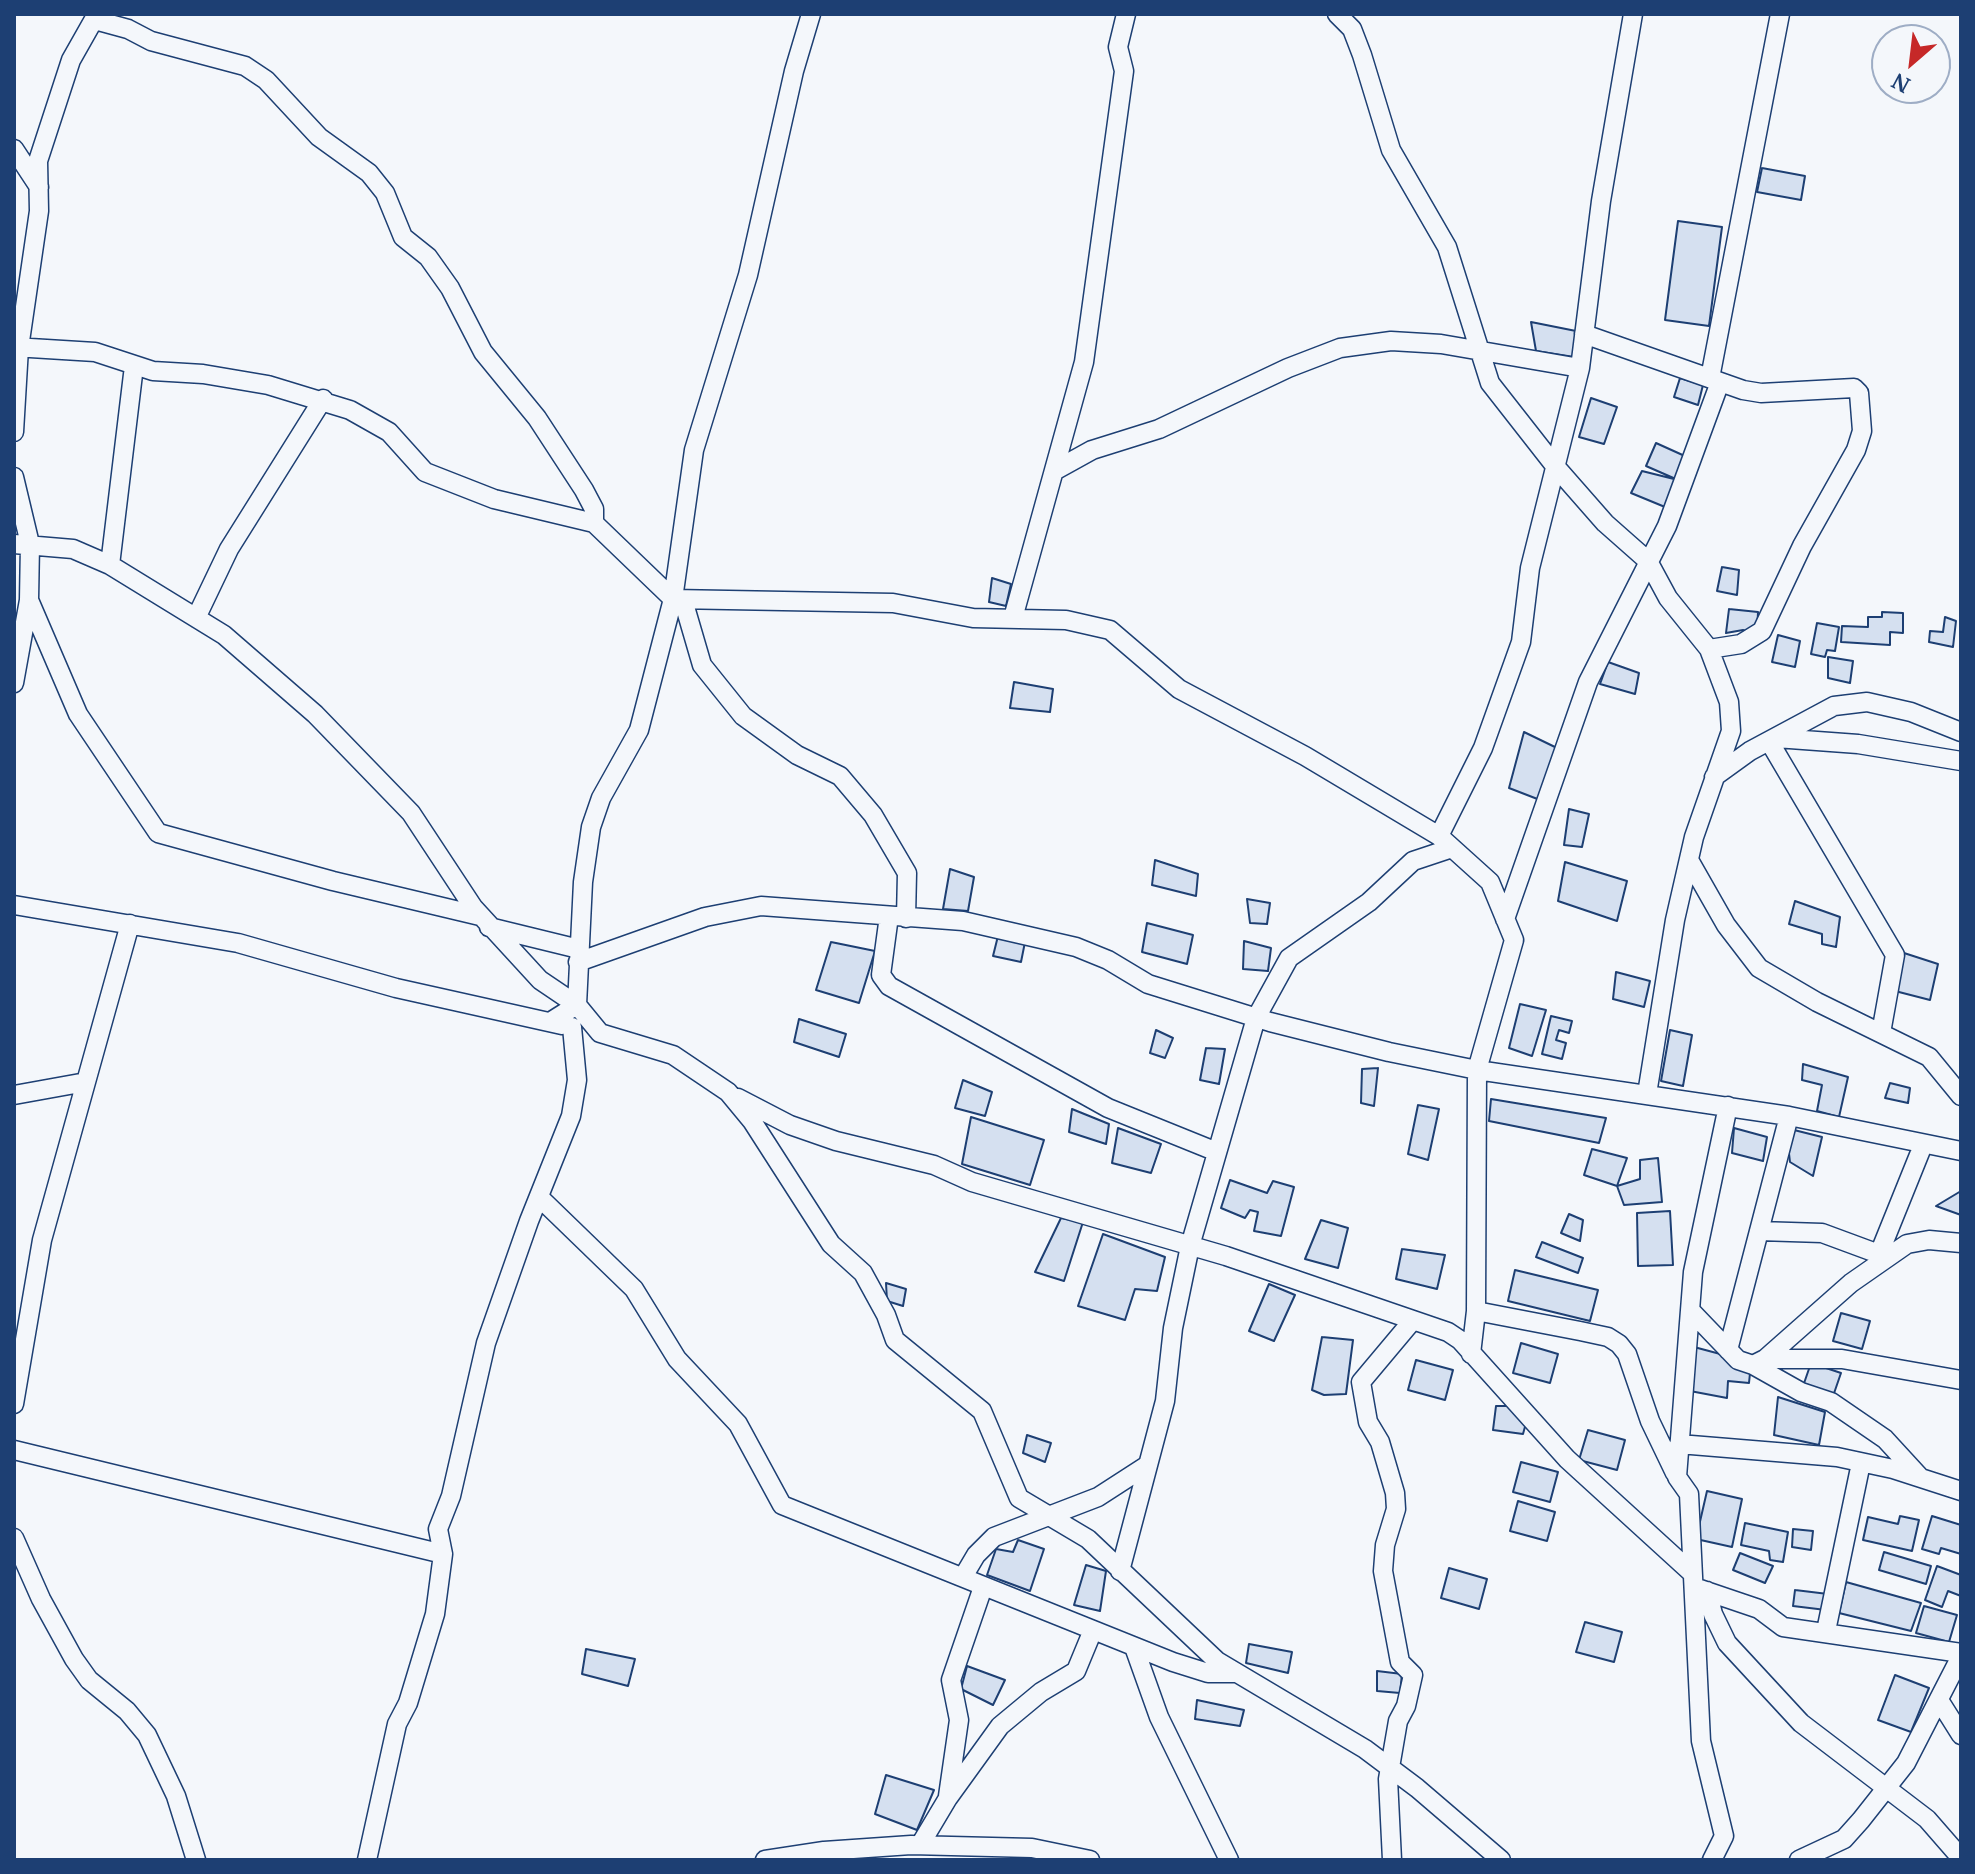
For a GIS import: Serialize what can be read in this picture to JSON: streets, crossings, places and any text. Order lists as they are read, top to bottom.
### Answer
{
  "north": "bottom left"
}
